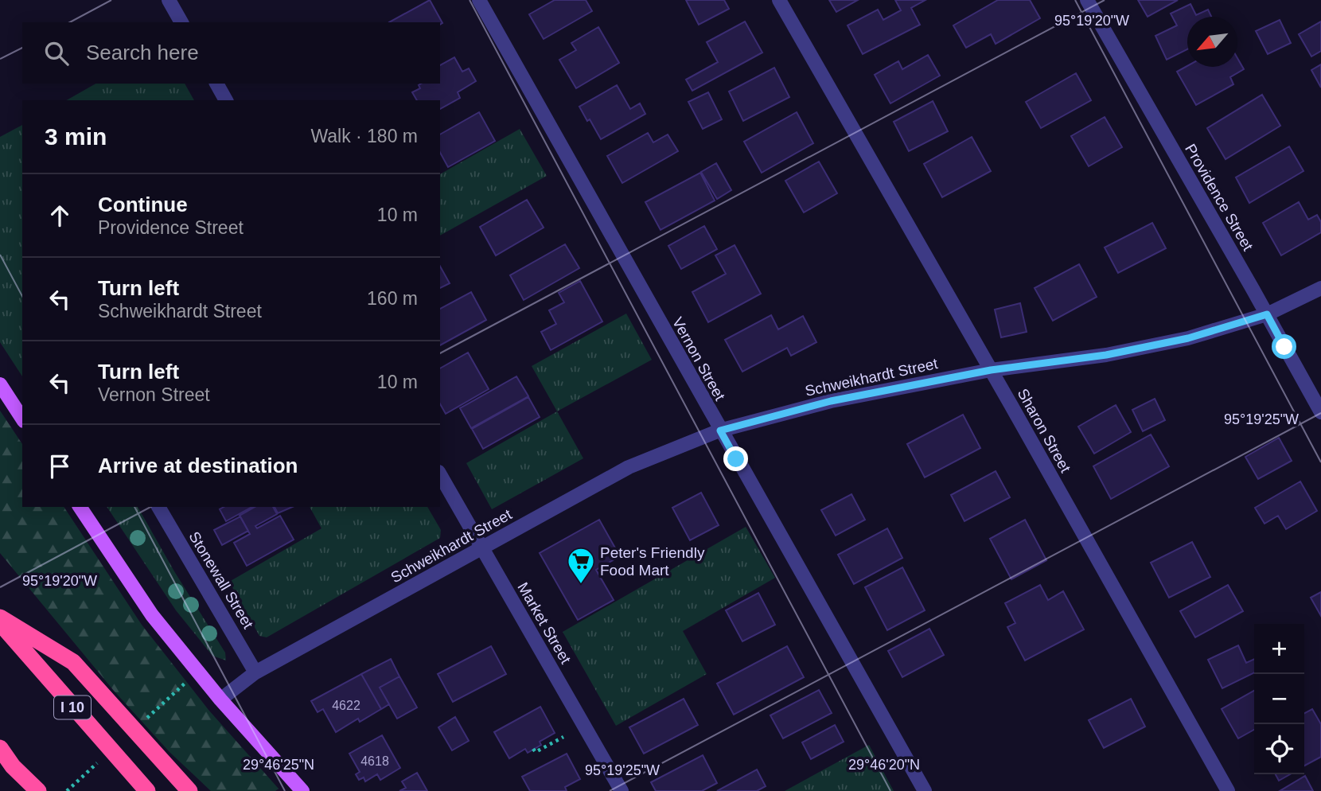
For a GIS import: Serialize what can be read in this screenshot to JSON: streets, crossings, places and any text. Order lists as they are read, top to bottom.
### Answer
{
  "streets": {
    "highway": ["I 10"],
    "street": [
      "Providence Street",
      "Vernon Street",
      "Schweikhardt Street",
      "Sharon Street",
      "Stonewall Street",
      "Market Street"
    ]
  },
  "crossings": [
    ["Providence Street", "Schweikhardt Street"],
    ["Vernon Street", "Schweikhardt Street"],
    ["Schweikhardt Street", "Sharon Street"],
    ["Schweikhardt Street", "Stonewall Street"],
    ["Schweikhardt Street", "Market Street"]
  ],
  "places": {
    "supermarket": ["Peter's Friendly Food Mart"]
  },
  "house_numbers": ["4622", "4618"],
  "north": "bottom left",
  "page": {
    "search": "Search here",
    "heading": ["3 min", "Walk · 180 m"],
    "list": [
      ["Continue", "Providence Street", "10 m"],
      ["Turn left", "Schweikhardt Street", "160 m"],
      ["Turn left", "Vernon Street", "10 m"],
      "Arrive at destination"
    ],
    "map_buttons": ["+", "−"]
  },
  "coordinates": [
    "95°19'20\"W",
    "95°19'25\"W",
    "29°46'25\"N",
    "29°46'20\"N"
  ]
}
